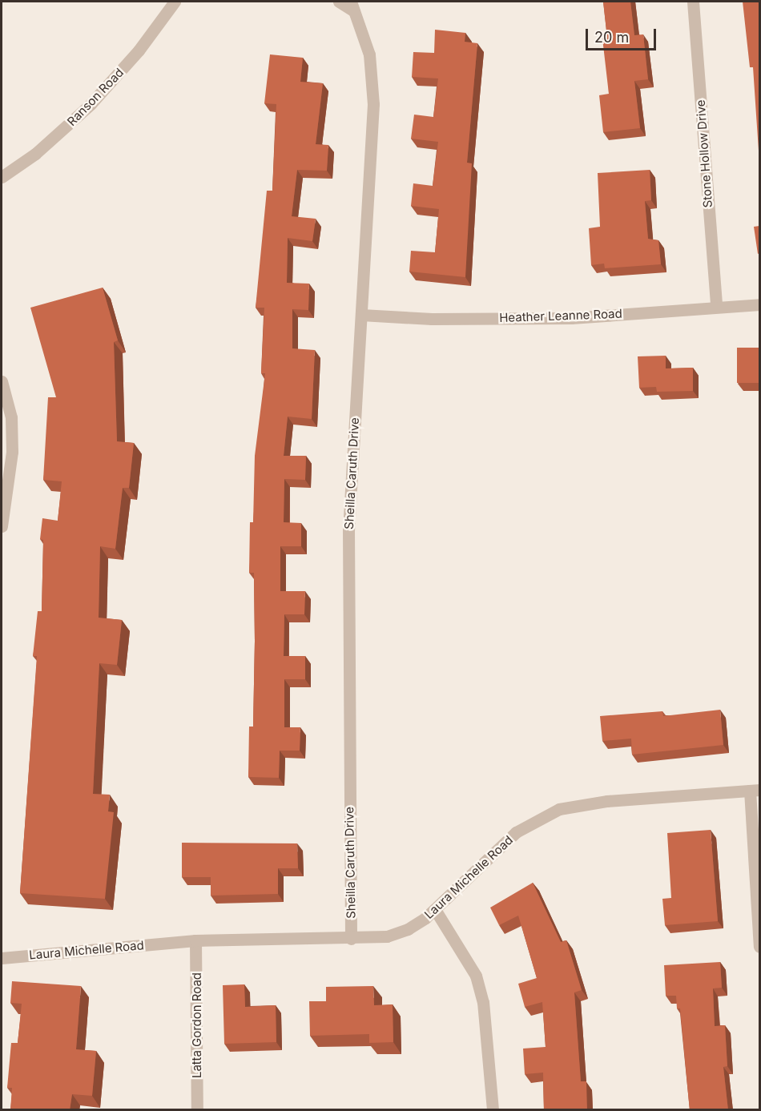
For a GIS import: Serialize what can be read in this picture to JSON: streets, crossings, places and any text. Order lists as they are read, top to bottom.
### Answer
{
  "streets": {
    "street": [
      "Ranson Road",
      "Stone Hollow Drive",
      "Heather Leanne Road",
      "Sheilla Caruth Drive",
      "Laura Michelle Road",
      "Latta Gordon Road"
    ]
  },
  "crossings": [
    ["Stone Hollow Drive", "Heather Leanne Road"],
    ["Heather Leanne Road", "Sheilla Caruth Drive"],
    ["Sheilla Caruth Drive", "Laura Michelle Road"],
    ["Laura Michelle Road", "Latta Gordon Road"]
  ],
  "scale_bar": "20 m"
}
